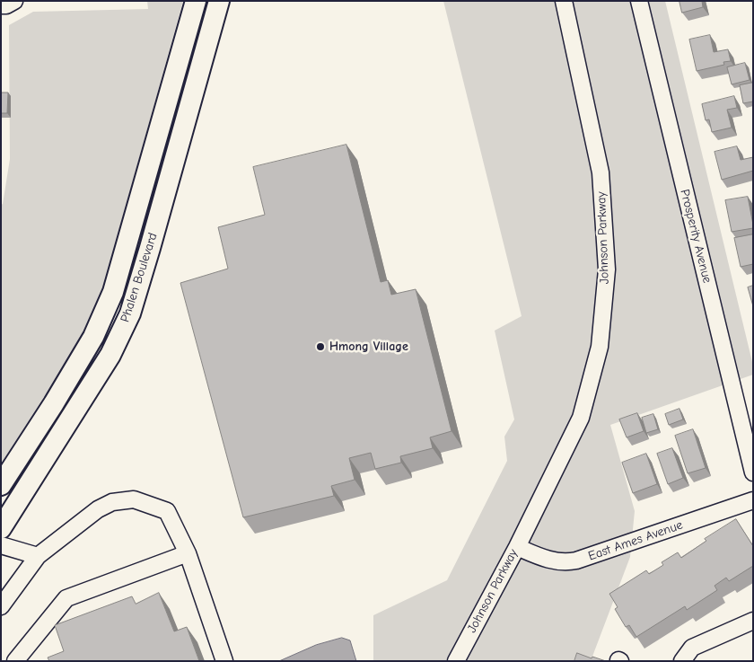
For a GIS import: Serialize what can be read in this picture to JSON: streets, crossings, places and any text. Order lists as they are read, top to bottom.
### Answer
{
  "streets": {
    "main road": ["Phalen Boulevard"],
    "street": ["Prosperity Avenue", "Johnson Parkway", "East Ames Avenue"]
  },
  "crossings": [
    ["Johnson Parkway", "East Ames Avenue"]
  ],
  "places": ["Hmong Village"]
}
